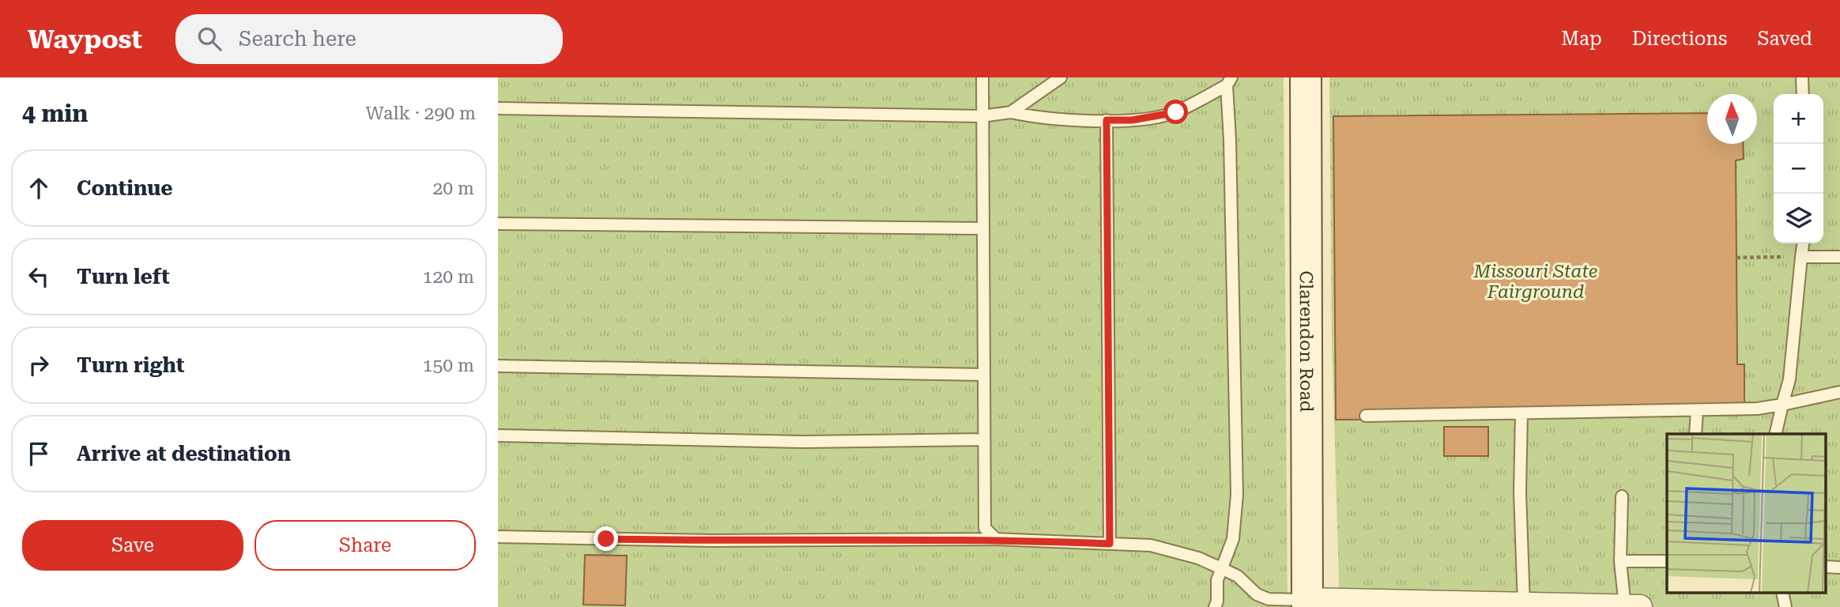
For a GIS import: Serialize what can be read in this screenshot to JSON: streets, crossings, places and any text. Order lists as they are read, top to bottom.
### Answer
{
  "streets": {
    "street": ["Clarendon Road"]
  },
  "parks": ["Missouri State Fairground"],
  "north": "top",
  "page": {
    "header": "Waypost",
    "search": "Search here",
    "nav": ["Map", "Directions", "Saved"],
    "heading": ["4 min", "Walk · 290 m"],
    "map_buttons": ["+", "−"],
    "list": [
      ["Continue", "20 m"],
      ["Turn left", "120 m"],
      ["Turn right", "150 m"],
      "Arrive at destination"
    ],
    "buttons": ["Save", "Share"]
  }
}
